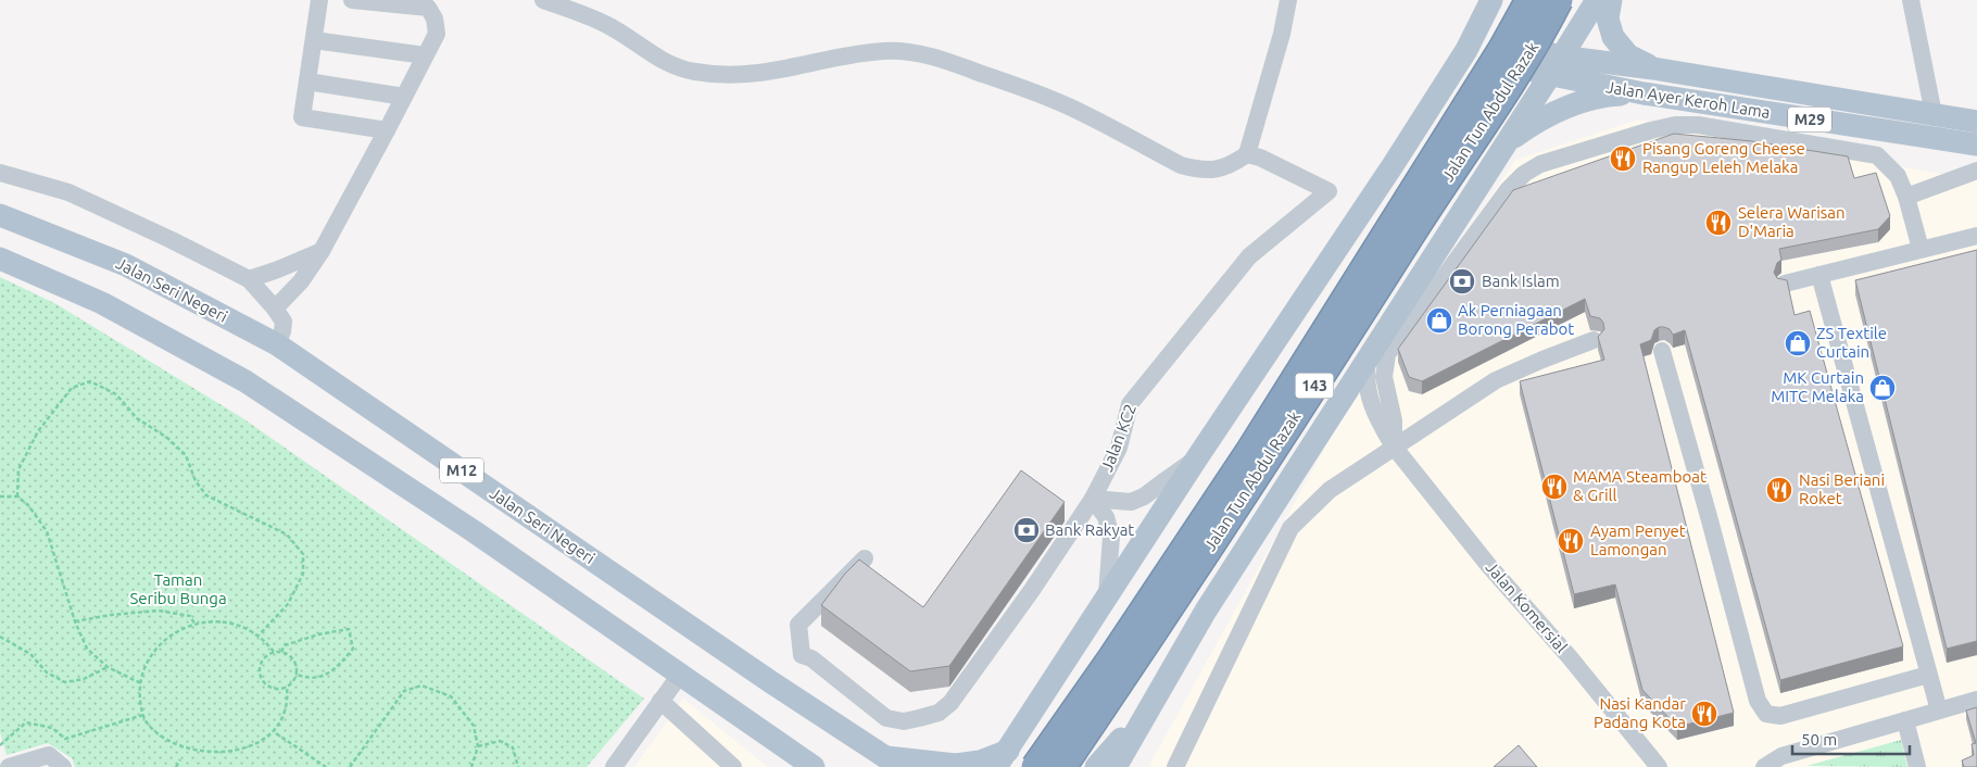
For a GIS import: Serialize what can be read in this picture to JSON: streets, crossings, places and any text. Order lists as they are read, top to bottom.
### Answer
{
  "streets": {
    "highway": ["Jalan Tun Abdul Razak", "143"],
    "main road": [
      "Jalan Ayer Keroh Lama",
      "M29",
      "Jalan Seri Negeri",
      "M12"
    ],
    "street": ["Jalan KC2", "Jalan Komersial"]
  },
  "parks": ["Taman Seribu Bunga"],
  "places": {
    "restaurant": [
      "Pisang Goreng Cheese Rangup Leleh Melaka",
      "Selera Warisan D'Maria",
      "MAMA Steamboat & Grill",
      "Nasi Beriani Roket",
      "Ayam Penyet Lamongan",
      "Nasi Kandar Padang Kota"
    ],
    "bank": ["Bank Islam", "Bank Rakyat"],
    "shop": ["Ak Perniagaan Borong Perabot", "ZS Textile Curtain", "MK Curtain MITC Melaka"]
  },
  "scale_bar": "50 m"
}
